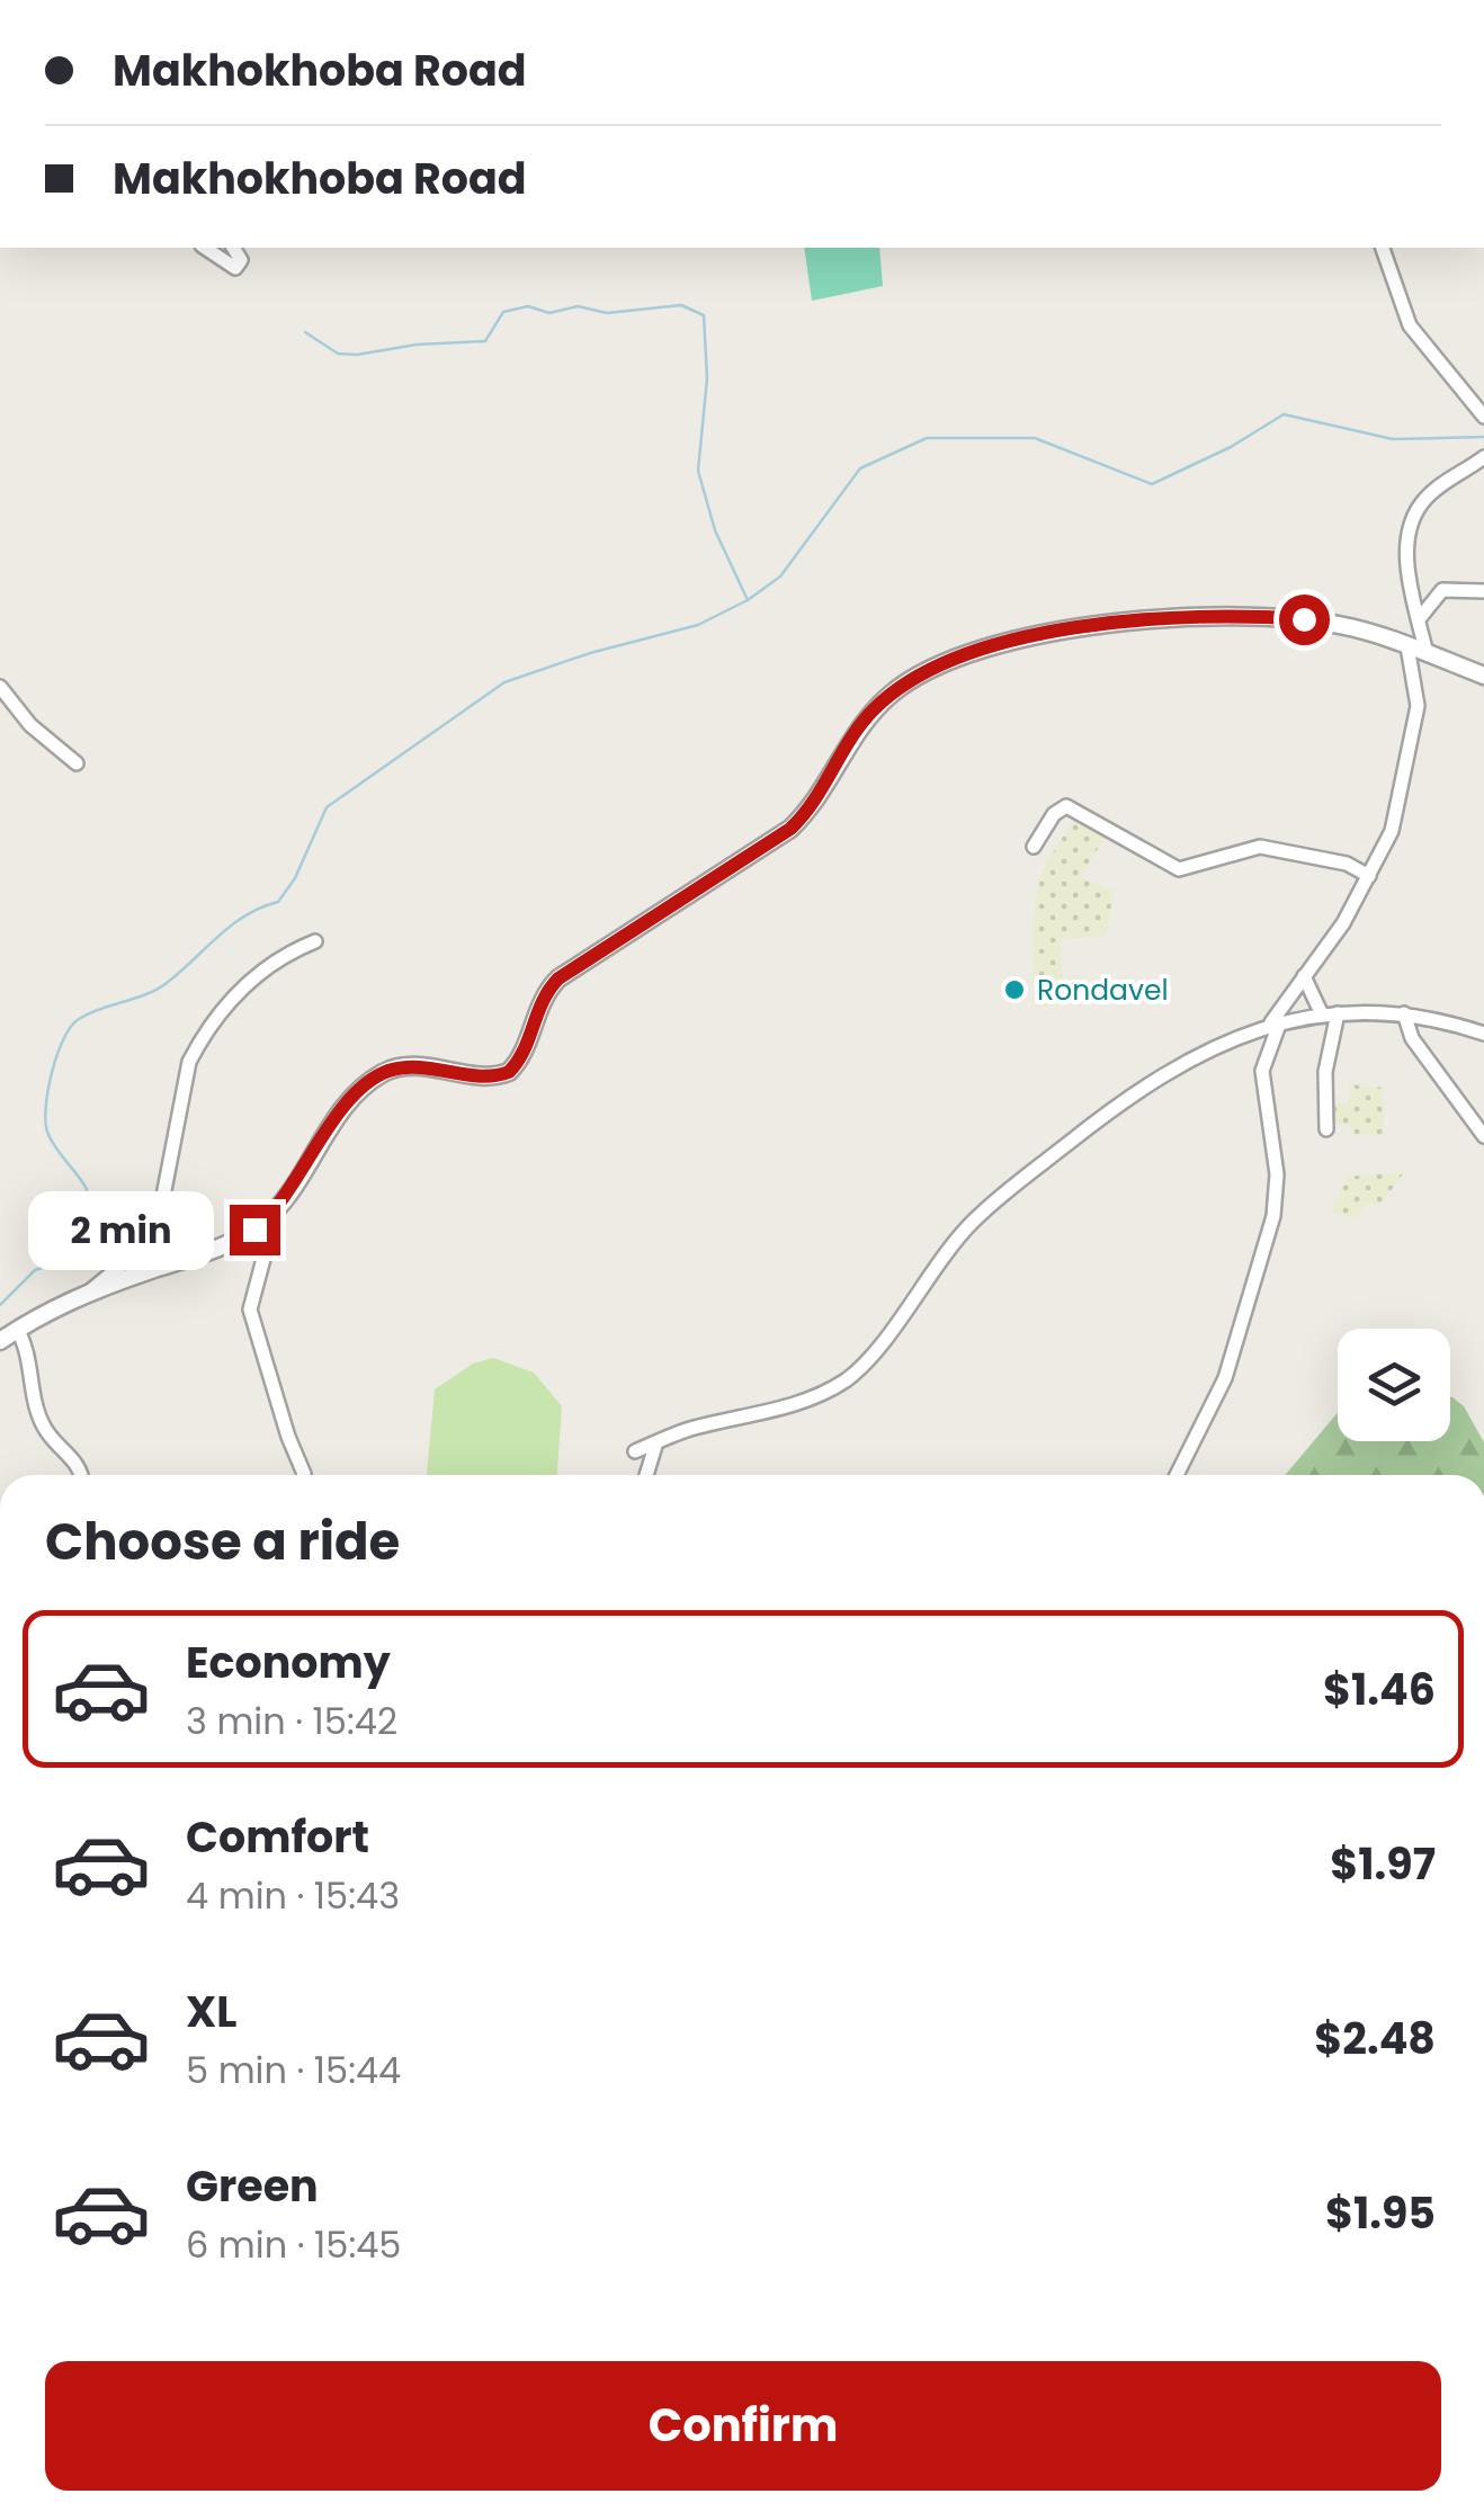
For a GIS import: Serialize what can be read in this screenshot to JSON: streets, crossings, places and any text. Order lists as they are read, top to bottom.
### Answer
{
  "places": ["Rondavel"],
  "page": {
    "banner": ["Makhokhoba Road", "Makhokhoba Road"],
    "bubble": "2 min",
    "heading": "Choose a ride",
    "list": [
      {
        "name": "Economy",
        "note": "3 min · 15:42",
        "value": "$1.46"
      },
      {
        "name": "Comfort",
        "note": "4 min · 15:43",
        "value": "$1.97"
      },
      {
        "name": "XL",
        "note": "5 min · 15:44",
        "value": "$2.48"
      },
      {
        "name": "Green",
        "note": "6 min · 15:45",
        "value": "$1.95"
      }
    ],
    "buttons": "Confirm"
  }
}
